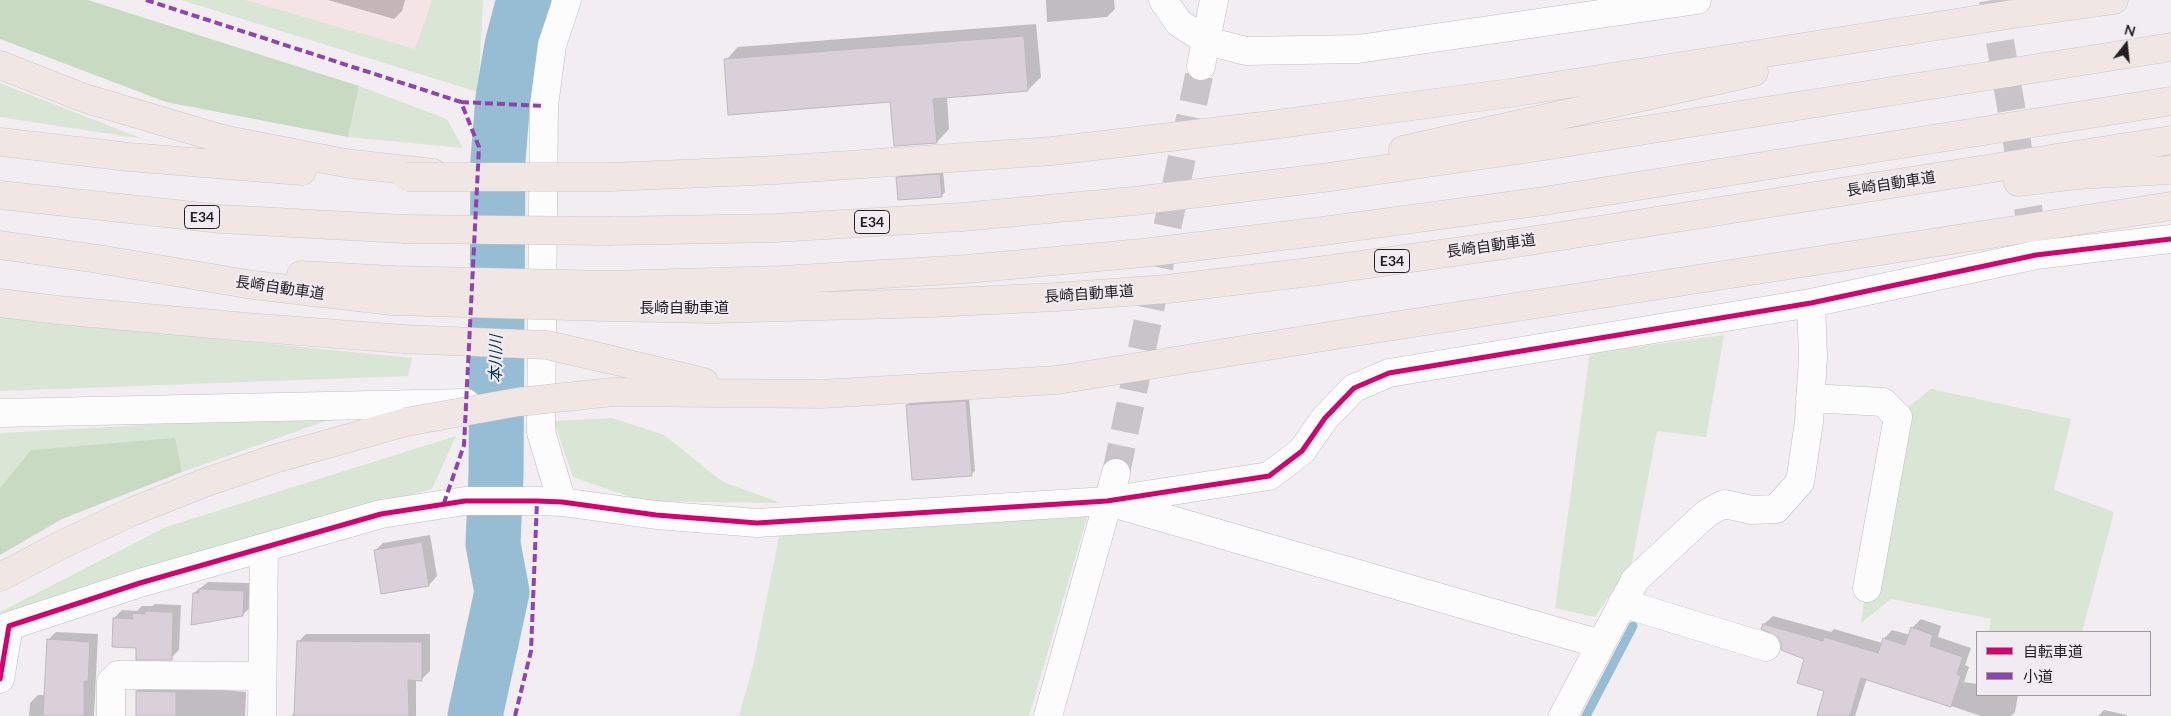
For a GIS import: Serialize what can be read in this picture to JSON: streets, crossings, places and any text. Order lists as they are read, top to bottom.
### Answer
{
  "streets": {
    "highway": ["長崎自動車道", "E34"]
  },
  "water": ["本川川"],
  "legend": ["自転車道", "小道"],
  "north": "top"
}
